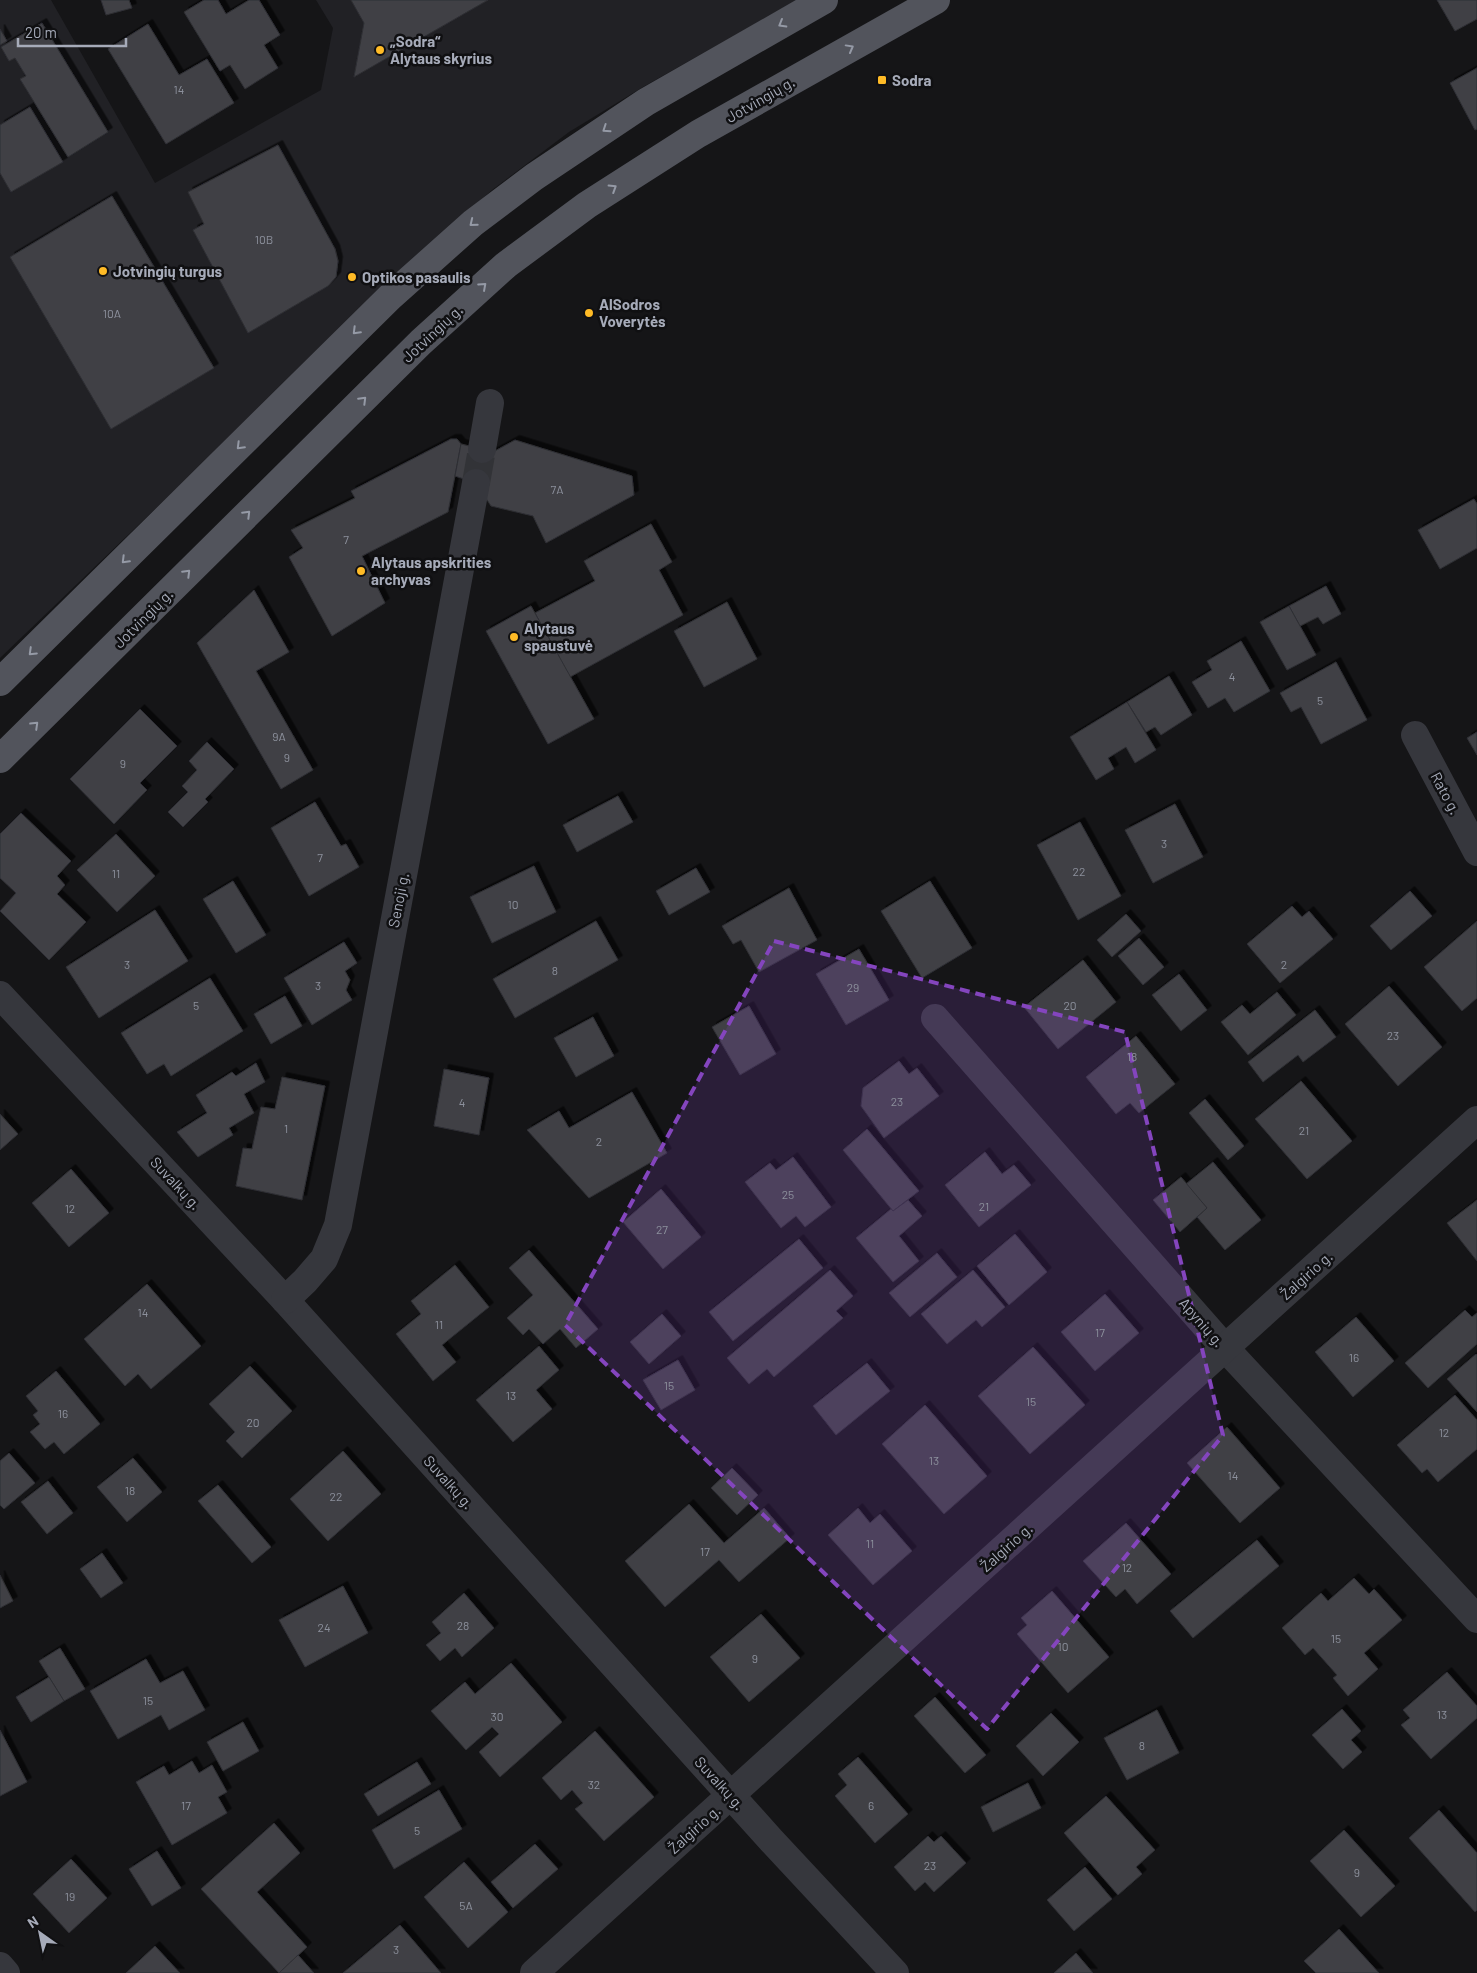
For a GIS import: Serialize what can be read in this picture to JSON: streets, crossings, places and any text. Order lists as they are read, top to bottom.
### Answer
{
  "streets": {
    "main road": ["Jotvingių g."],
    "street": [
      "Rato g.",
      "Senoji g.",
      "Suvalkų g.",
      "Žalgirio g.",
      "Apynių g."
    ]
  },
  "crossings": [
    ["Senoji g.", "Suvalkų g."],
    ["Suvalkų g.", "Žalgirio g."],
    ["Žalgirio g.", "Apynių g."]
  ],
  "places": {
    "other": [
      "„Sodra“ Alytaus skyrius",
      "Jotvingių turgus",
      "Optikos pasaulis",
      "AlSodros Voverytės",
      "Alytaus apskrities archyvas",
      "Alytaus spaustuvė"
    ],
    "transit": ["Sodra"]
  },
  "house_numbers": [
    "14",
    "10B",
    "10A",
    "7A",
    "7",
    "4",
    "5",
    "9A",
    "9",
    "9",
    "3",
    "7",
    "22",
    "11",
    "10",
    "3",
    "2",
    "8",
    "3",
    "29",
    "5",
    "20",
    "23",
    "18",
    "23",
    "4",
    "1",
    "21",
    "2",
    "25",
    "21",
    "12",
    "27",
    "14",
    "11",
    "17",
    "16",
    "15",
    "13",
    "15",
    "16",
    "20",
    "12",
    "13",
    "14",
    "18",
    "22",
    "11",
    "17",
    "12",
    "28",
    "24",
    "15",
    "10",
    "9",
    "15",
    "13",
    "30",
    "8",
    "32",
    "17",
    "6",
    "5",
    "23",
    "9",
    "19",
    "5A",
    "3"
  ],
  "scale_bar": "20 m",
  "north": "top left"
}
